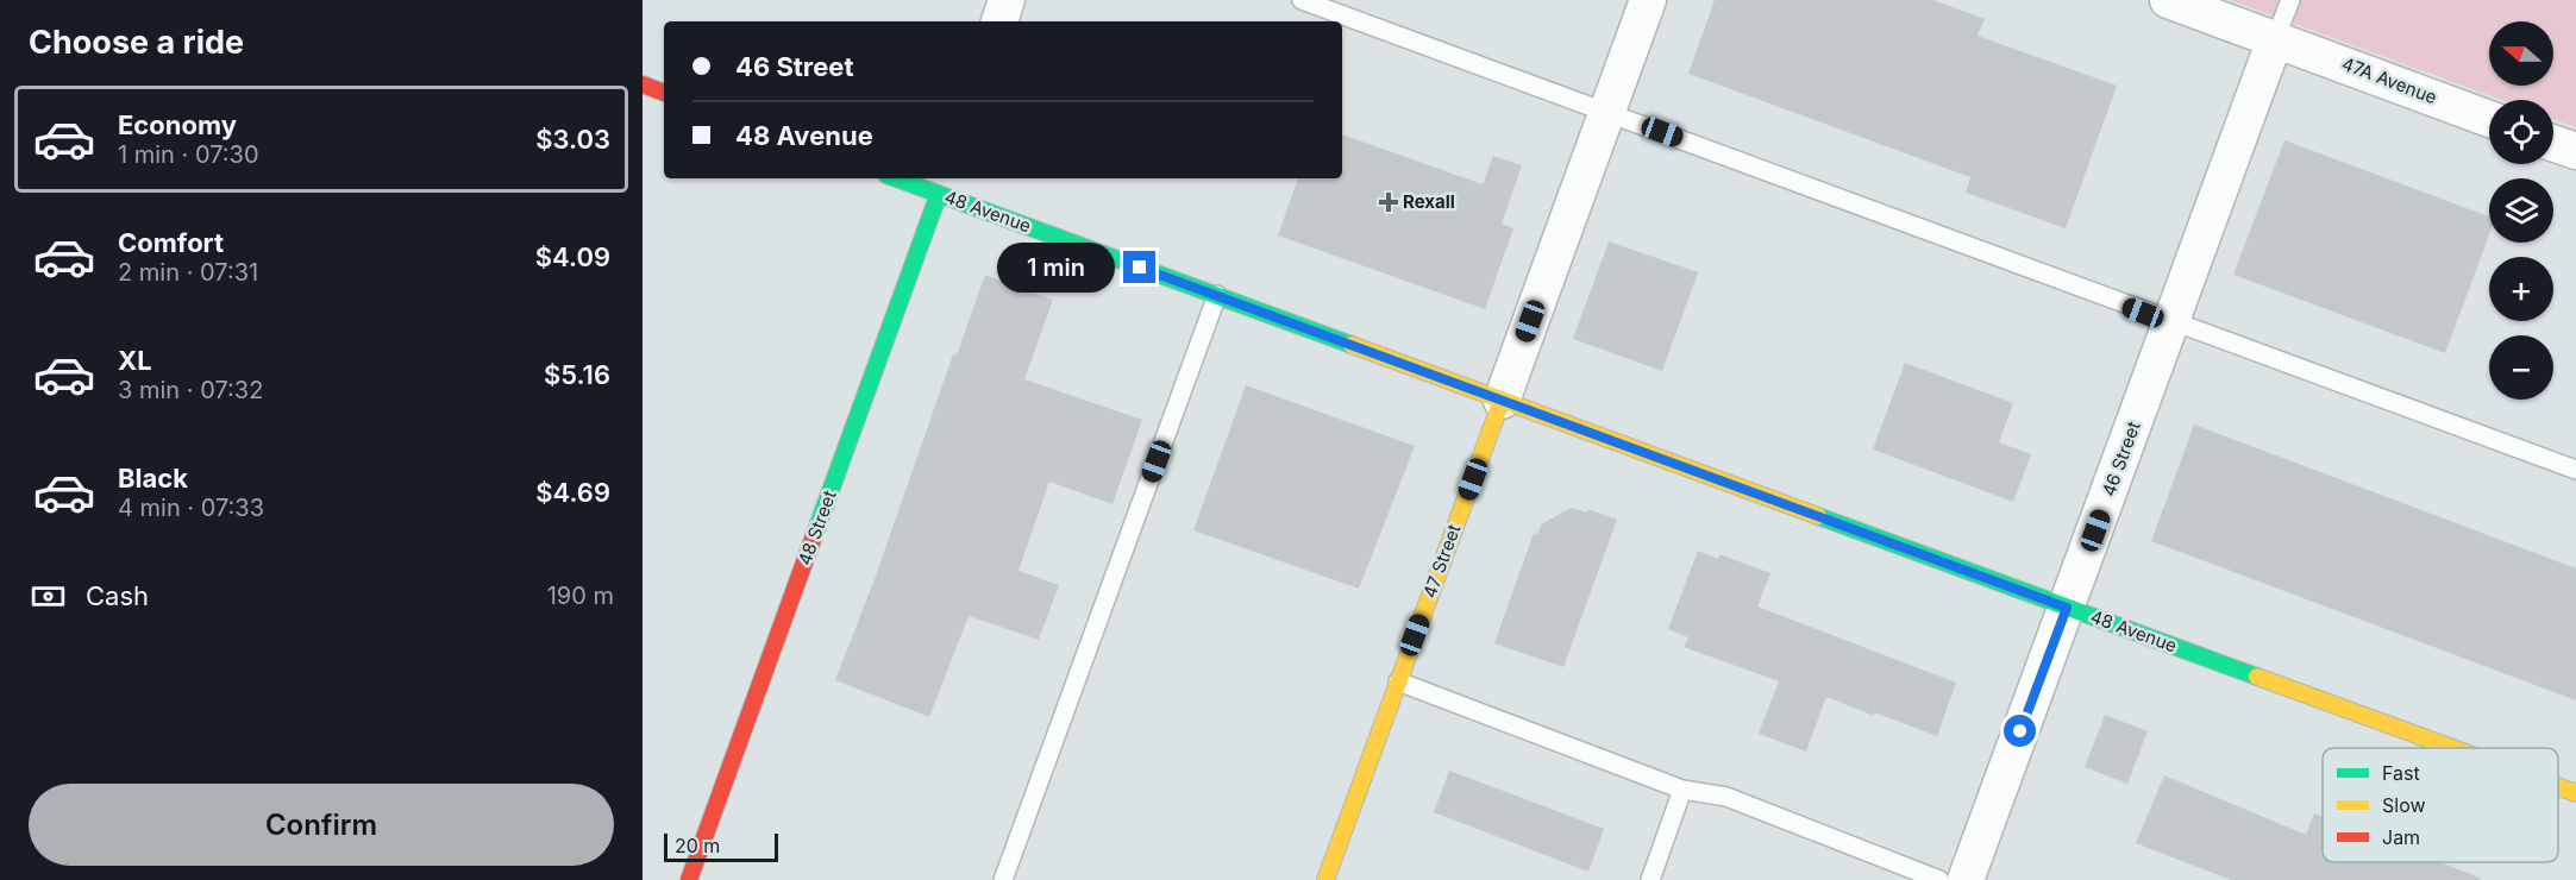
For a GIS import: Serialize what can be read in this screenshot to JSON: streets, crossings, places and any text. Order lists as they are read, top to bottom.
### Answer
{
  "streets": {
    "street": [
      "47A Avenue",
      "48 Avenue",
      "46 Street",
      "48 Street",
      "47 Street"
    ]
  },
  "crossings": [
    ["47A Avenue", "46 Street"],
    ["48 Avenue", "46 Street"],
    ["48 Avenue", "48 Street"],
    ["48 Avenue", "47 Street"]
  ],
  "places": {
    "health": ["Rexall"]
  },
  "legend": ["Fast", "Slow", "Jam"],
  "scale_bar": "20 m",
  "north": "left",
  "page": {
    "heading": "Choose a ride",
    "map_buttons": ["+", "−"],
    "banner": ["46 Street", "48 Avenue"],
    "list": [
      {
        "name": "Economy",
        "note": "1 min · 07:30",
        "value": "$3.03"
      },
      {
        "name": "Comfort",
        "note": "2 min · 07:31",
        "value": "$4.09"
      },
      {
        "name": "XL",
        "note": "3 min · 07:32",
        "value": "$5.16"
      },
      {
        "name": "Black",
        "note": "4 min · 07:33",
        "value": "$4.69"
      }
    ],
    "bubble": "1 min",
    "pay": ["Cash", "190 m"],
    "buttons": "Confirm",
    "scale": "20 m"
  }
}
